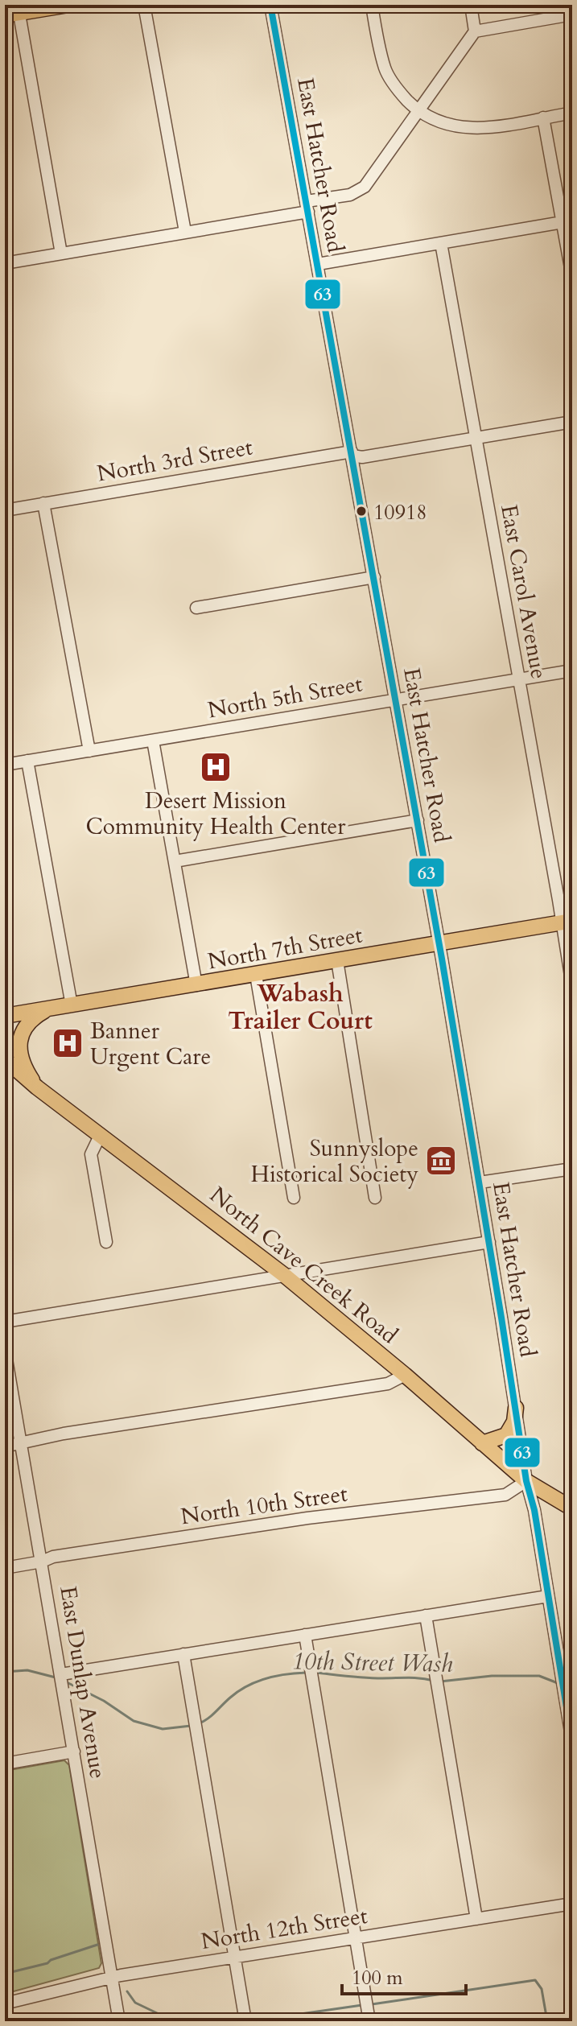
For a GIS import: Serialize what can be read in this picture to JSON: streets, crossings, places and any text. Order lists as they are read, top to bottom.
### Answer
{
  "streets": {
    "main road": ["North 7th Street", "North Cave Creek Road"],
    "street": [
      "East Hatcher Road",
      "North 3rd Street",
      "East Carol Avenue",
      "North 5th Street",
      "North 10th Street",
      "East Dunlap Avenue",
      "North 12th Street"
    ]
  },
  "crossings": [
    ["East Hatcher Road", "North 3rd Street"],
    ["East Hatcher Road", "North 5th Street"],
    ["East Hatcher Road", "North 7th Street"],
    ["East Hatcher Road", "North Cave Creek Road"],
    ["East Hatcher Road", "North 10th Street"],
    ["North 3rd Street", "East Carol Avenue"],
    ["East Carol Avenue", "North 5th Street"],
    ["East Carol Avenue", "North 7th Street"],
    ["North Cave Creek Road", "North 10th Street"],
    ["North 10th Street", "East Dunlap Avenue"],
    ["East Dunlap Avenue", "North 12th Street"]
  ],
  "districts": ["Wabash Trailer Court"],
  "water": ["10th Street Wash"],
  "places": {
    "other": ["10918"],
    "hospital": ["Desert Mission Community Health Center", "Banner Urgent Care"],
    "museum": ["Sunnyslope Historical Society"]
  },
  "lines": ["transit line 63"],
  "scale_bar": "100 m"
}
